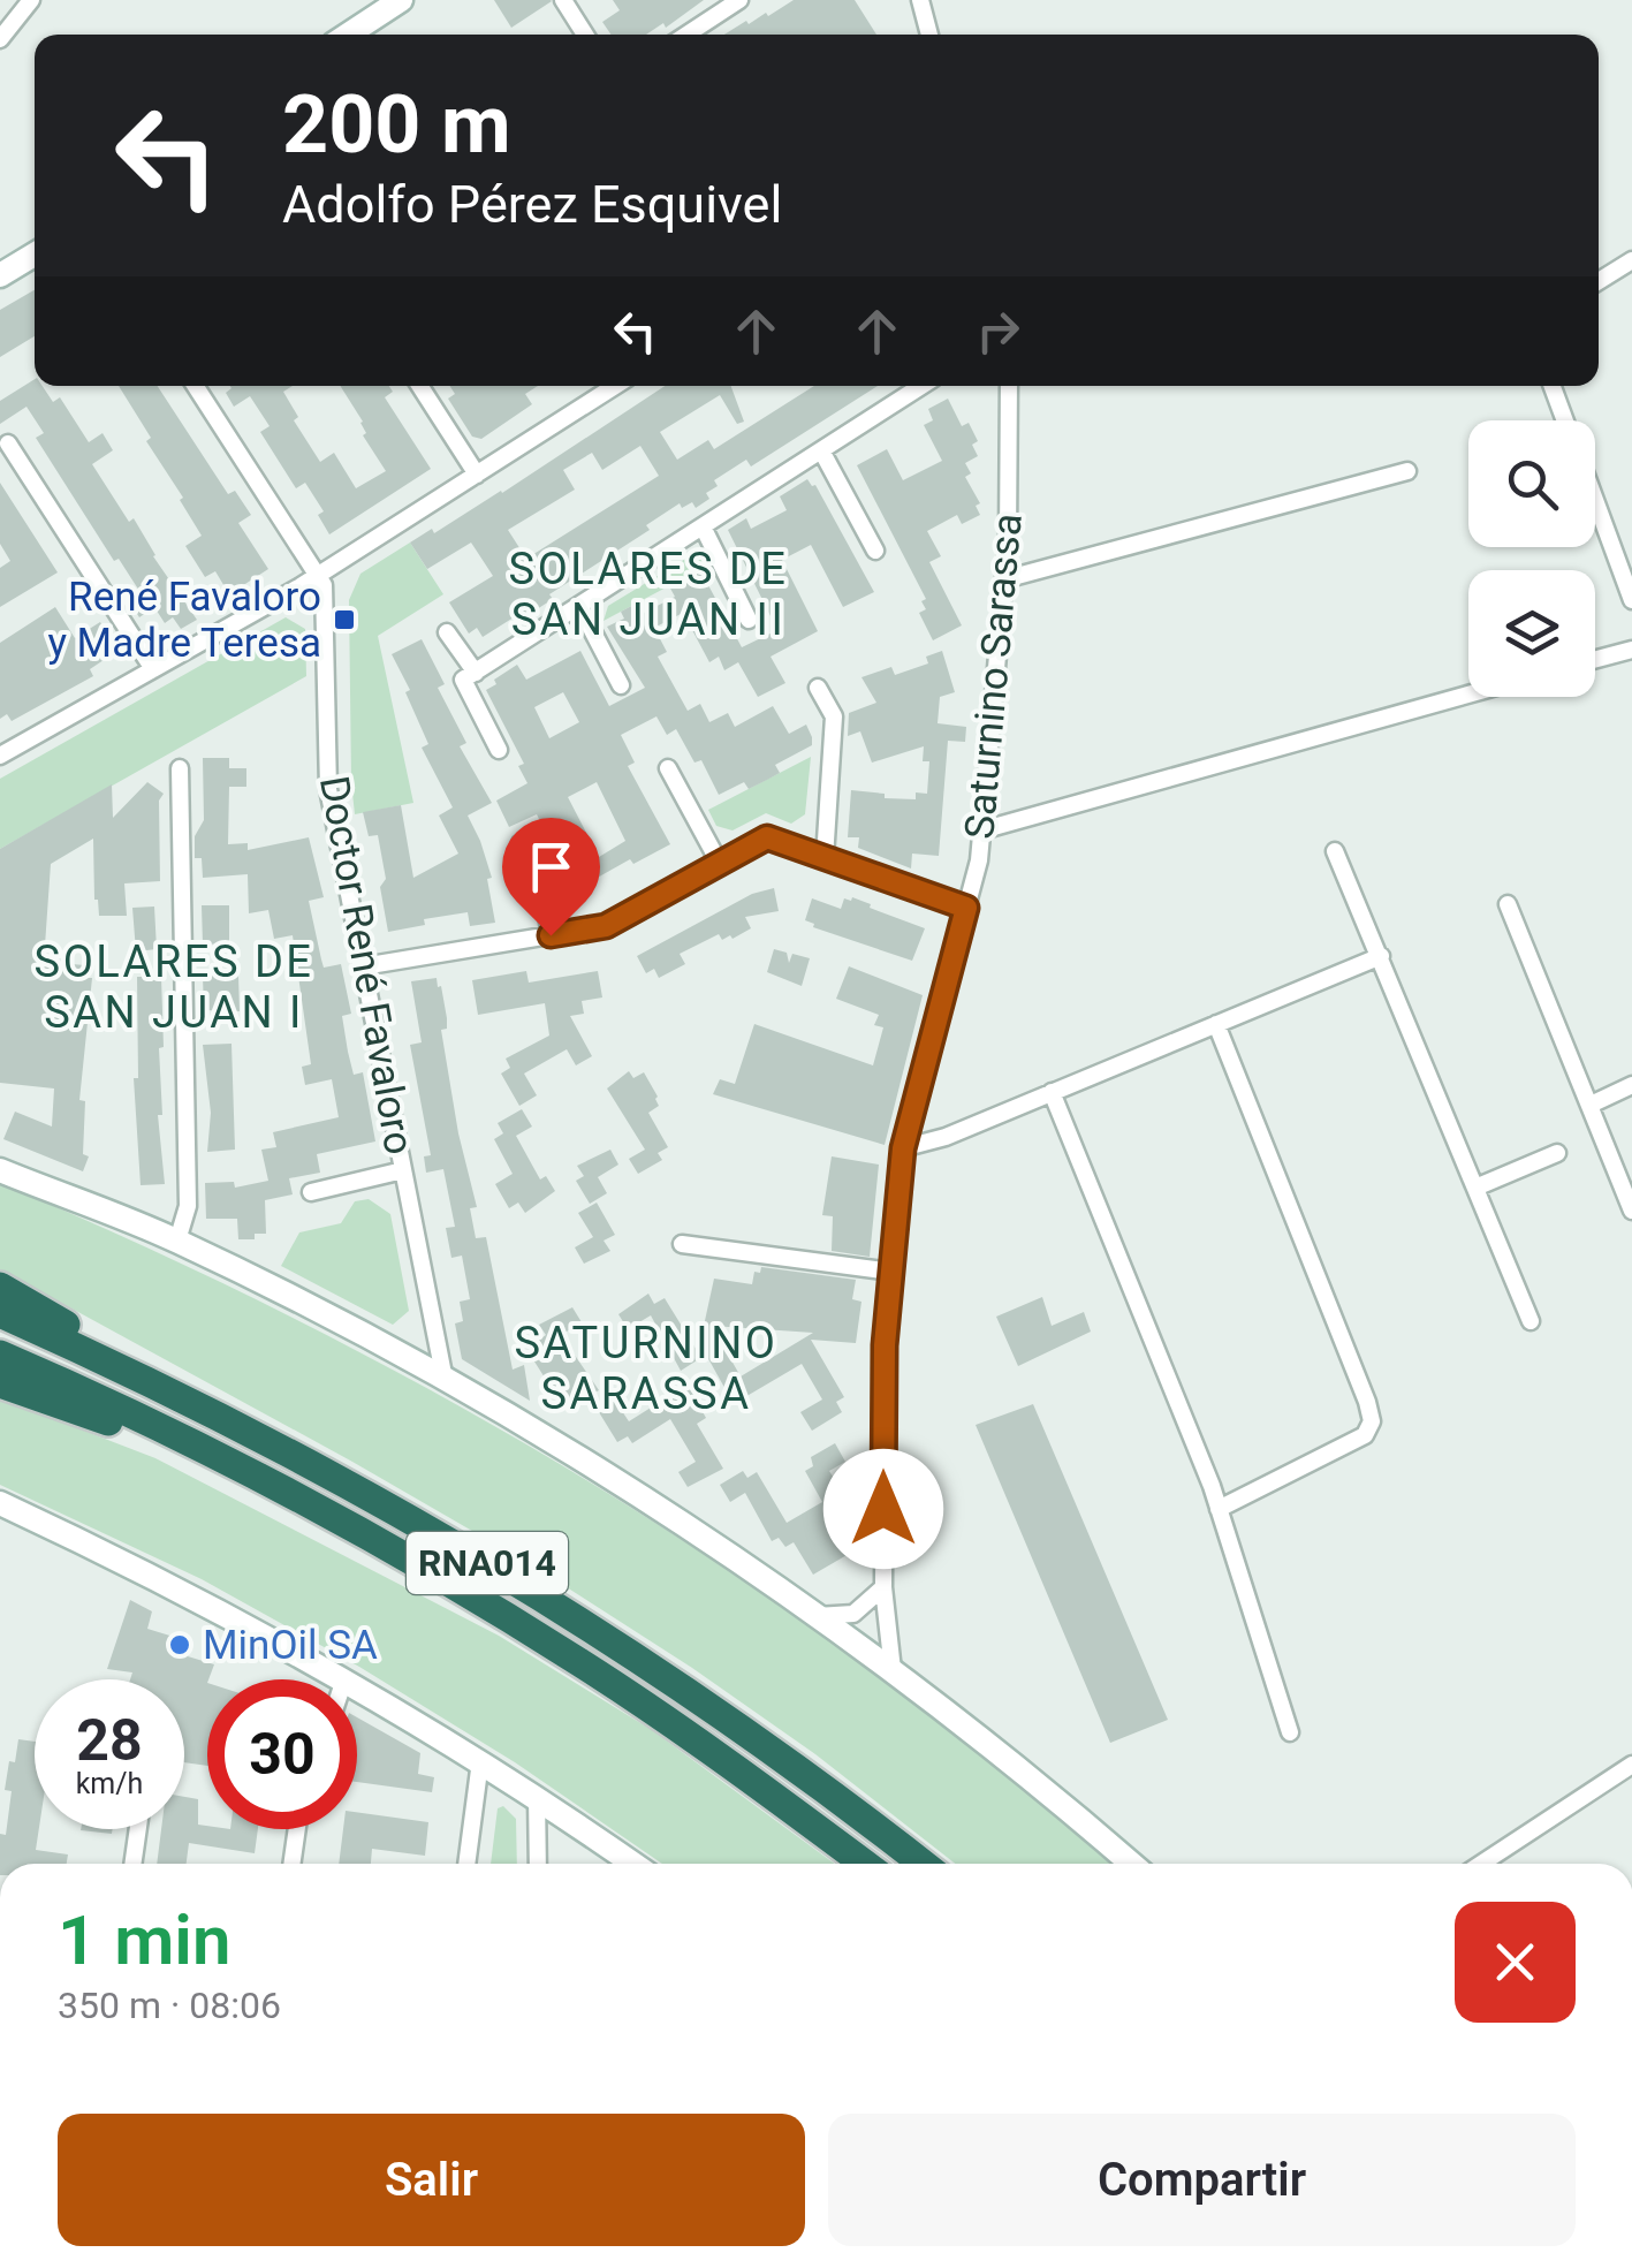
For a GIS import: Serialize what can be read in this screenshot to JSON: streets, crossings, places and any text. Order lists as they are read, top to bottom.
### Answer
{
  "streets": {
    "highway": ["RNA014"],
    "street": ["Saturnino Sarassa", "Doctor René Favaloro"]
  },
  "districts": ["SOLARES DE SAN JUAN II", "SOLARES DE SAN JUAN I", "SATURNINO SARASSA"],
  "places": {
    "transit": ["René Favaloro y Madre Teresa"],
    "other": ["MinOil SA"]
  },
  "page": {
    "turn": ["200 m", "Adolfo Pérez Esquivel"],
    "speed": "28 km/h",
    "limit": "30",
    "heading": ["1 min", "350 m · 08:06"],
    "buttons": ["Salir", "Compartir"]
  }
}
